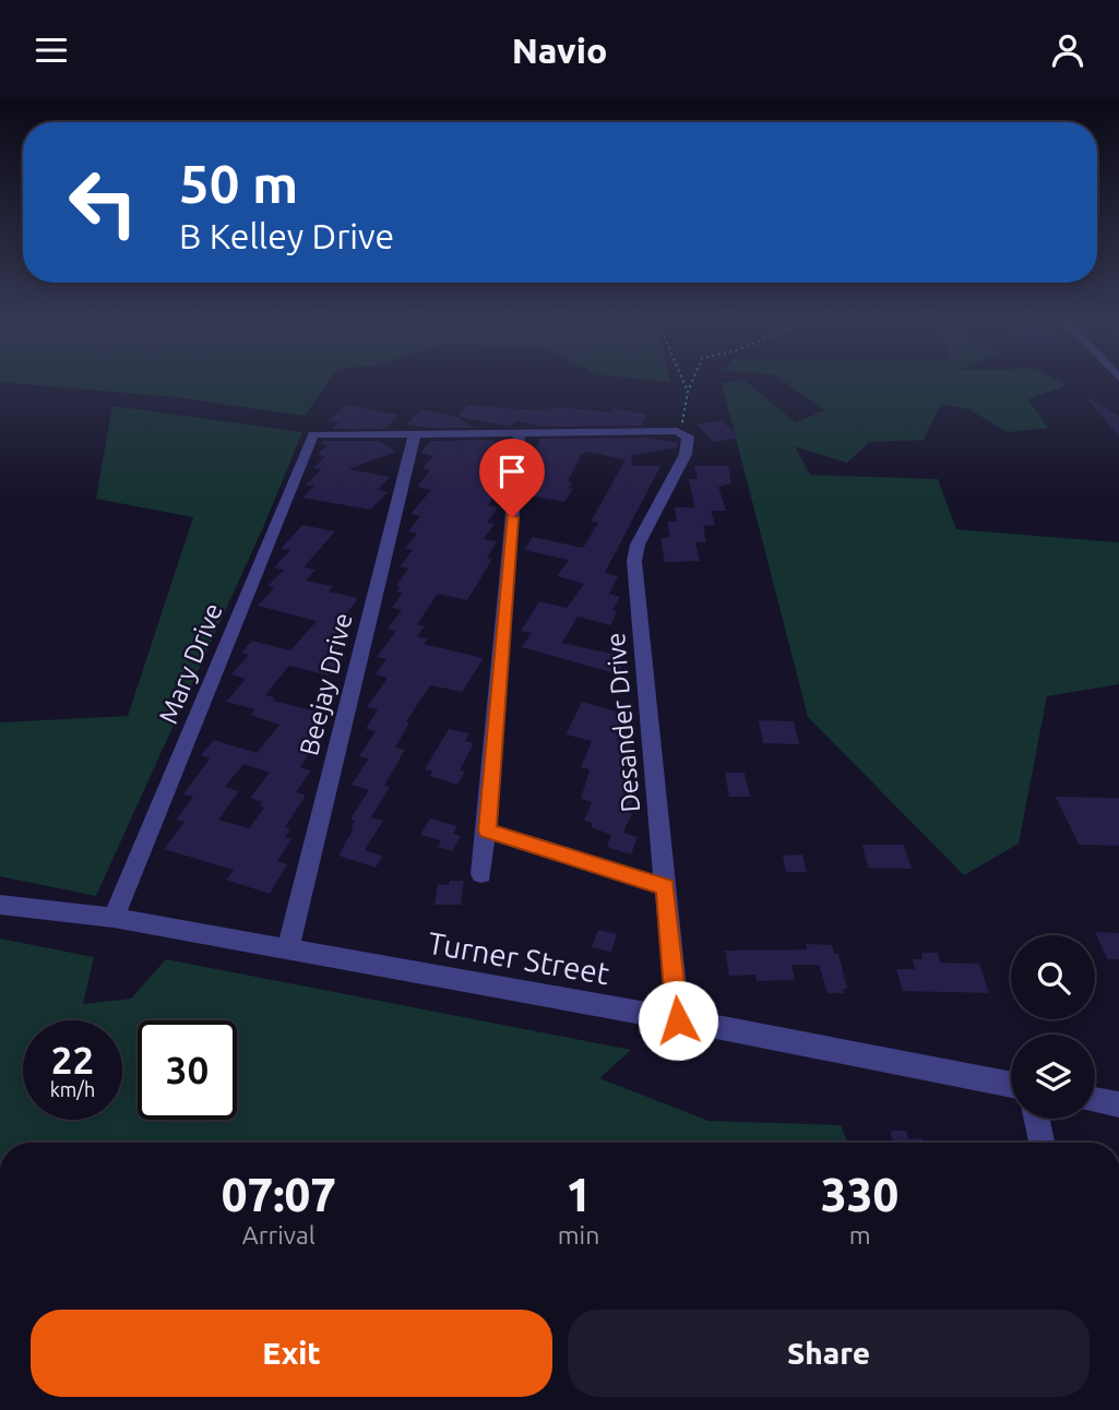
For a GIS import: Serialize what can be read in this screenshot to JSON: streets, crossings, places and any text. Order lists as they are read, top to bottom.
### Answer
{
  "streets": {
    "street": [
      "Mary Drive",
      "Beejay Drive",
      "Desander Drive",
      "Turner Street"
    ]
  },
  "crossings": [
    ["Mary Drive", "Beejay Drive"],
    ["Mary Drive", "Turner Street"],
    ["Beejay Drive", "Turner Street"],
    ["Desander Drive", "Turner Street"]
  ],
  "page": {
    "header": "Navio",
    "turn": ["50 m", "B Kelley Drive"],
    "speed": "22 km/h",
    "limit": "30",
    "eta": [
      "07:07",
      "Arrival",
      "1",
      "min",
      "330",
      "m"
    ],
    "buttons": ["Exit", "Share"]
  }
}
